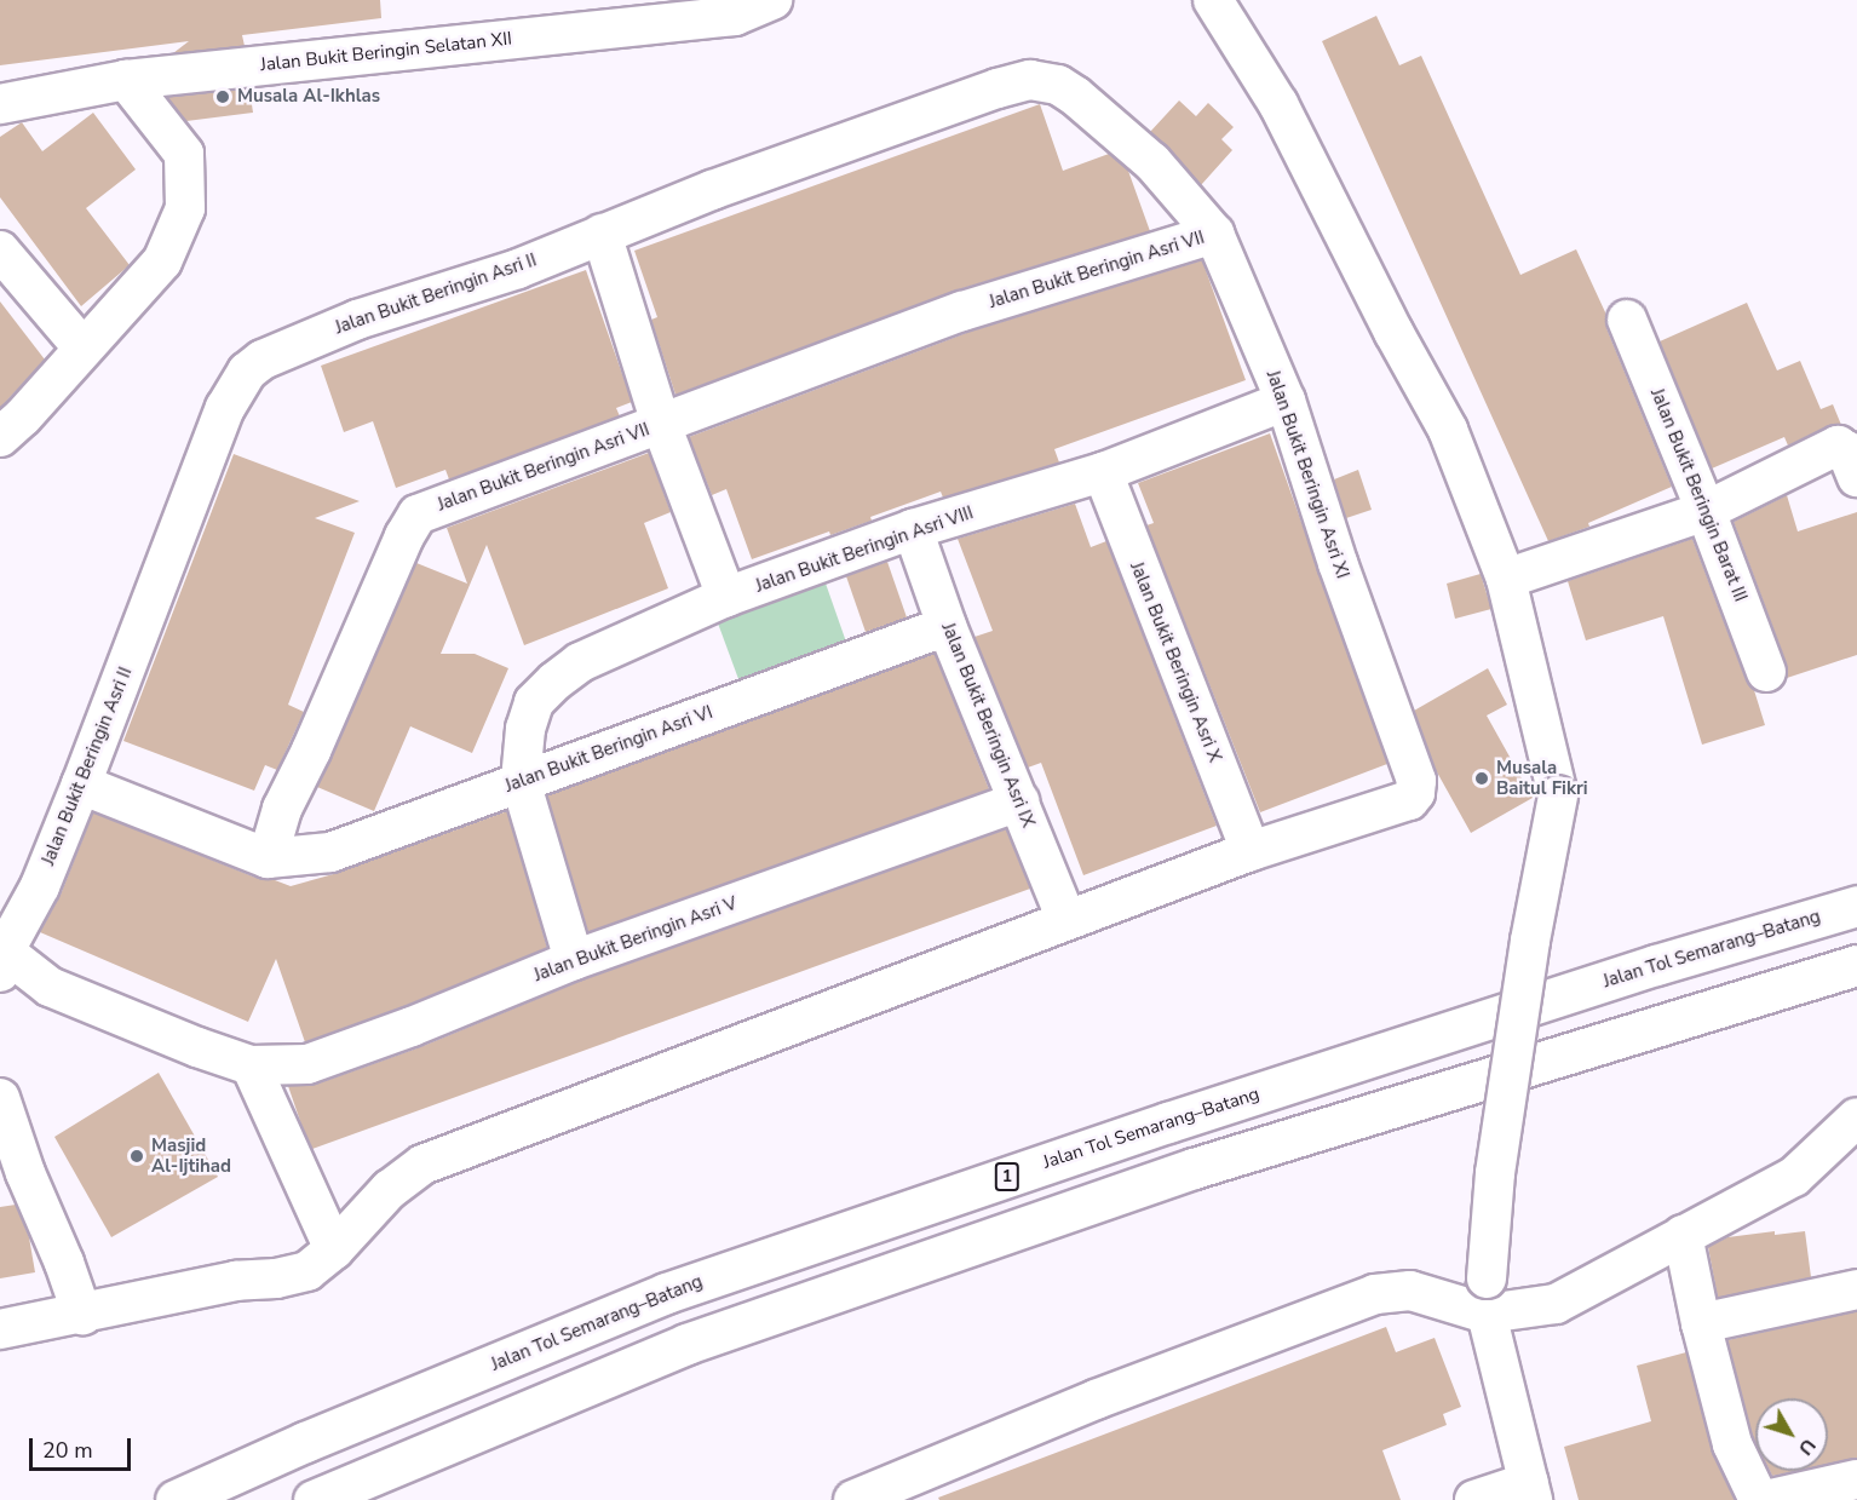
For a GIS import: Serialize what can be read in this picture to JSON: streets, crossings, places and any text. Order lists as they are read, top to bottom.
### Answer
{
  "streets": {
    "highway": ["Jalan Tol Semarang–Batang", "1"],
    "street": [
      "Jalan Bukit Beringin Selatan XII",
      "Jalan Bukit Beringin Asri VII",
      "Jalan Bukit Beringin Asri II",
      "Jalan Bukit Beringin Asri XI",
      "Jalan Bukit Beringin Barat III",
      "Jalan Bukit Beringin Asri VIII",
      "Jalan Bukit Beringin Asri X",
      "Jalan Bukit Beringin Asri IX",
      "Jalan Bukit Beringin Asri VI",
      "Jalan Bukit Beringin Asri V"
    ]
  },
  "crossings": [
    ["Jalan Bukit Beringin Asri VII", "Jalan Bukit Beringin Asri XI"],
    ["Jalan Bukit Beringin Asri VII", "Jalan Bukit Beringin Asri VI"],
    ["Jalan Bukit Beringin Asri II", "Jalan Bukit Beringin Asri XI"],
    ["Jalan Bukit Beringin Asri II", "Jalan Bukit Beringin Asri V"],
    ["Jalan Bukit Beringin Asri XI", "Jalan Bukit Beringin Asri VIII"],
    ["Jalan Bukit Beringin Asri XI", "Jalan Bukit Beringin Asri X"],
    ["Jalan Bukit Beringin Asri VIII", "Jalan Bukit Beringin Asri X"],
    ["Jalan Bukit Beringin Asri VIII", "Jalan Bukit Beringin Asri IX"],
    ["Jalan Bukit Beringin Asri VIII", "Jalan Bukit Beringin Asri VI"],
    ["Jalan Bukit Beringin Asri IX", "Jalan Bukit Beringin Asri VI"],
    ["Jalan Bukit Beringin Asri IX", "Jalan Bukit Beringin Asri V"]
  ],
  "places": ["Musala Al-Ikhlas", "Musala Baitul Fikri", "Masjid Al-Ijtihad"],
  "scale_bar": "20 m",
  "north": "bottom right"
}
